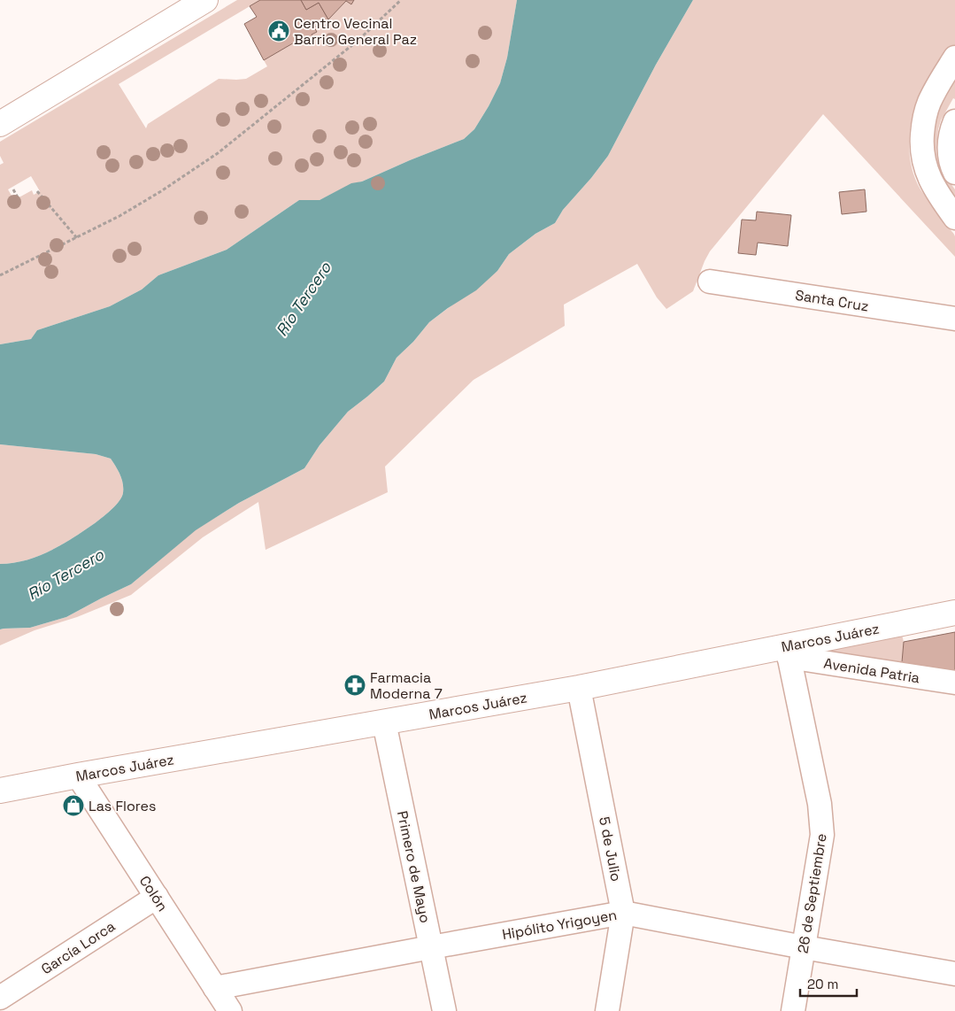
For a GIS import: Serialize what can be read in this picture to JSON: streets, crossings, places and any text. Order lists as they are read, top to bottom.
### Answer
{
  "streets": {
    "main road": ["Marcos Juárez"],
    "street": [
      "Santa Cruz",
      "Avenida Patria",
      "5 de Julio",
      "Primero de Mayo",
      "Colón",
      "26 de Septiembre",
      "Hipólito Yrigoyen",
      "García Lorca"
    ]
  },
  "crossings": [
    ["Marcos Juárez", "Avenida Patria"],
    ["Marcos Juárez", "5 de Julio"],
    ["Marcos Juárez", "Primero de Mayo"],
    ["Marcos Juárez", "Colón"],
    ["Marcos Juárez", "26 de Septiembre"],
    ["Avenida Patria", "26 de Septiembre"],
    ["5 de Julio", "Hipólito Yrigoyen"],
    ["Primero de Mayo", "Hipólito Yrigoyen"],
    ["Colón", "Hipólito Yrigoyen"],
    ["Colón", "García Lorca"],
    ["26 de Septiembre", "Hipólito Yrigoyen"]
  ],
  "water": ["Río Tercero"],
  "places": {
    "public building": ["Centro Vecinal Barrio General Paz"],
    "pharmacy": ["Farmacia Moderna 7"],
    "shop": ["Las Flores"]
  },
  "scale_bar": "20 m"
}
